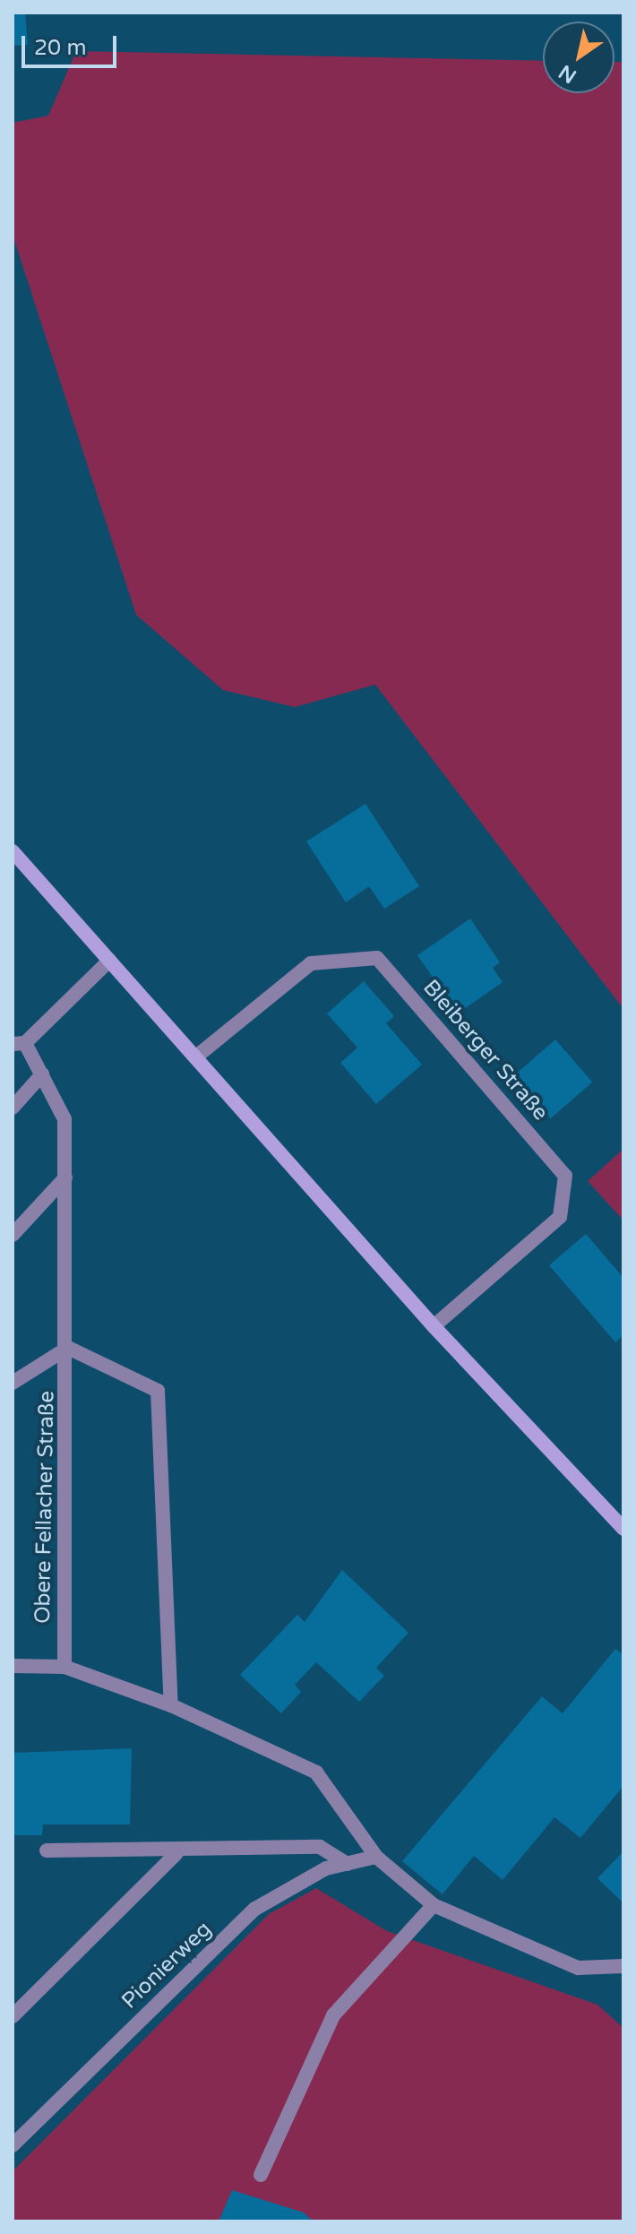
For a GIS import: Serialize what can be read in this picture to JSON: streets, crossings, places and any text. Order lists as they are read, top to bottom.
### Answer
{
  "streets": {
    "street": ["Bleiberger Straße", "Obere Fellacher Straße", "Pionierweg"]
  },
  "scale_bar": "20 m",
  "north": "bottom left"
}
